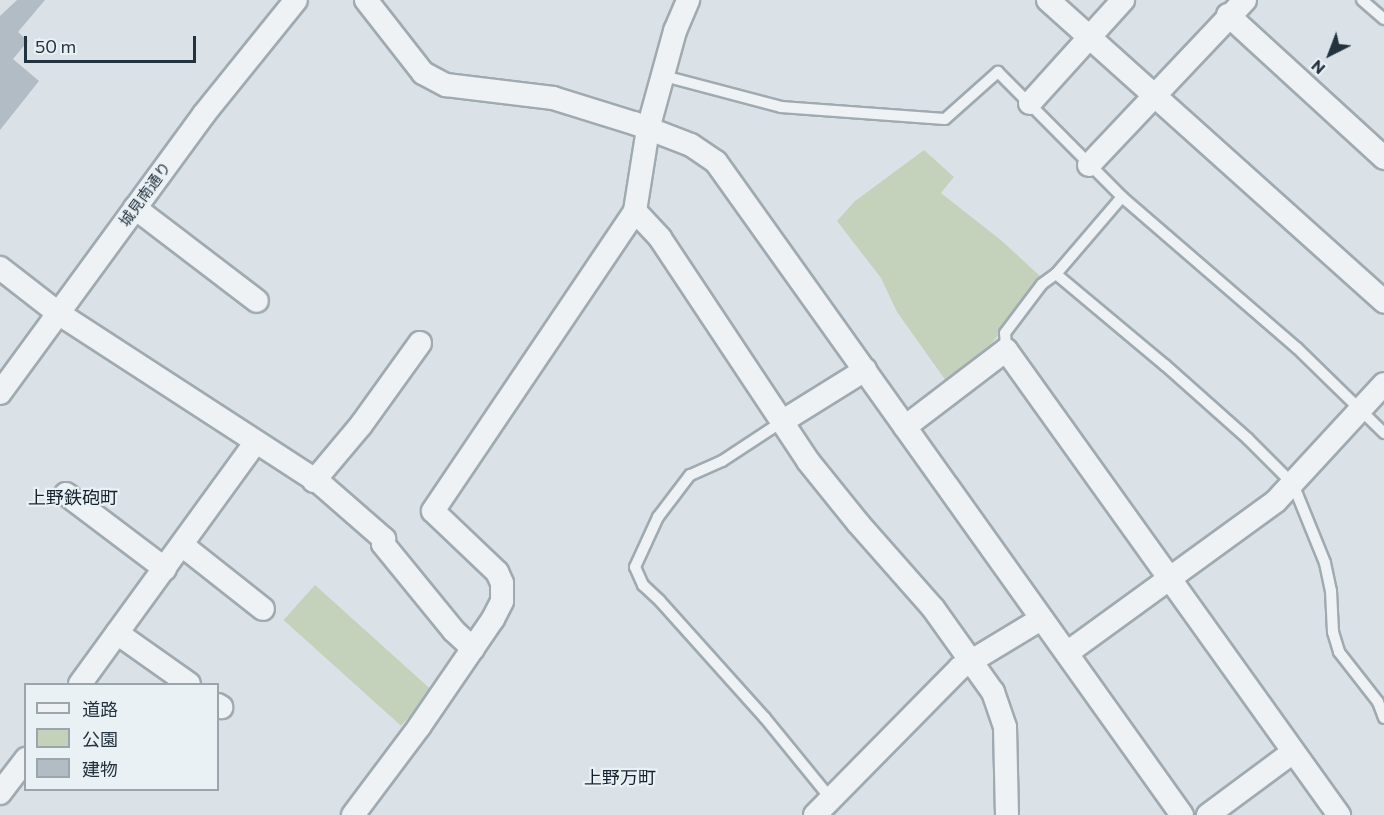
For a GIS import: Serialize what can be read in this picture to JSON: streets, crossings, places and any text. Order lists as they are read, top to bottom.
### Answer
{
  "streets": {
    "street": ["城見南通り"]
  },
  "districts": ["上野鉄砲町", "上野万町"],
  "legend": ["道路", "公園", "建物"],
  "scale_bar": "50 m",
  "north": "bottom left"
}
